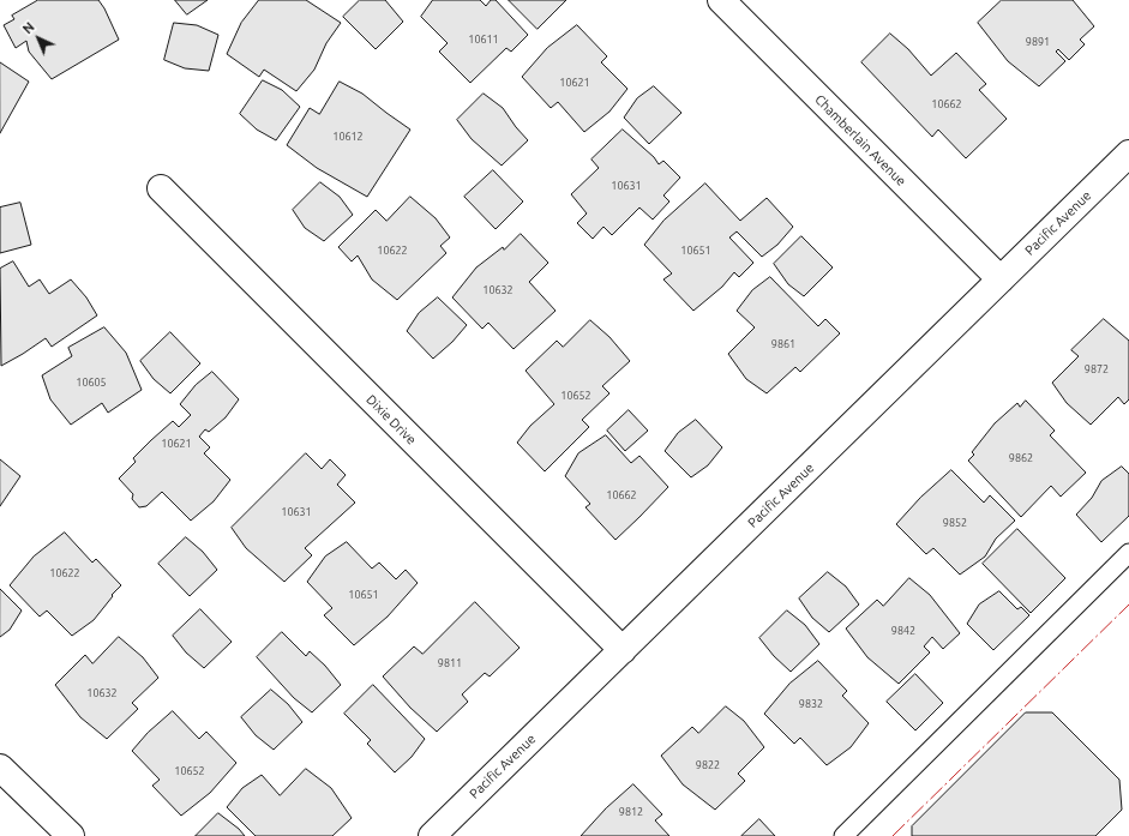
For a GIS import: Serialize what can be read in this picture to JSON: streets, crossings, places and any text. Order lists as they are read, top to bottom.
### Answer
{
  "streets": {
    "street": ["Chamberlain Avenue", "Pacific Avenue", "Dixie Drive"]
  },
  "crossings": [
    ["Chamberlain Avenue", "Pacific Avenue"],
    ["Pacific Avenue", "Dixie Drive"]
  ],
  "house_numbers": [
    "10611",
    "9891",
    "10621",
    "10662",
    "10612",
    "10631",
    "10622",
    "10651",
    "10632",
    "9861",
    "9872",
    "10605",
    "10652",
    "10621",
    "9862",
    "10662",
    "10631",
    "9852",
    "10622",
    "10651",
    "9842",
    "9811",
    "10632",
    "9832",
    "9822",
    "10652",
    "9812"
  ],
  "north": "top left"
}
